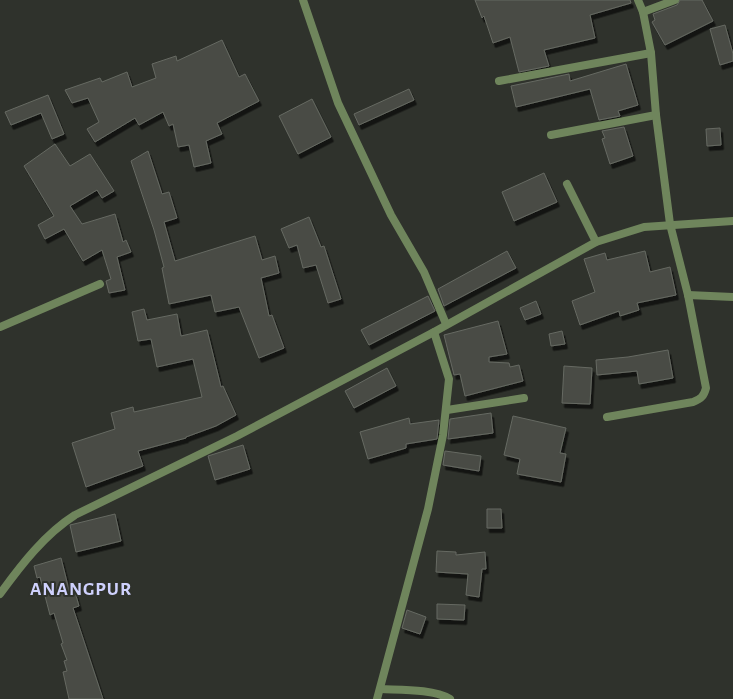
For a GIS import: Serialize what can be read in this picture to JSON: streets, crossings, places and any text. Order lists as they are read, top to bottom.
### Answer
{
  "districts": ["ANANGPUR"]
}
